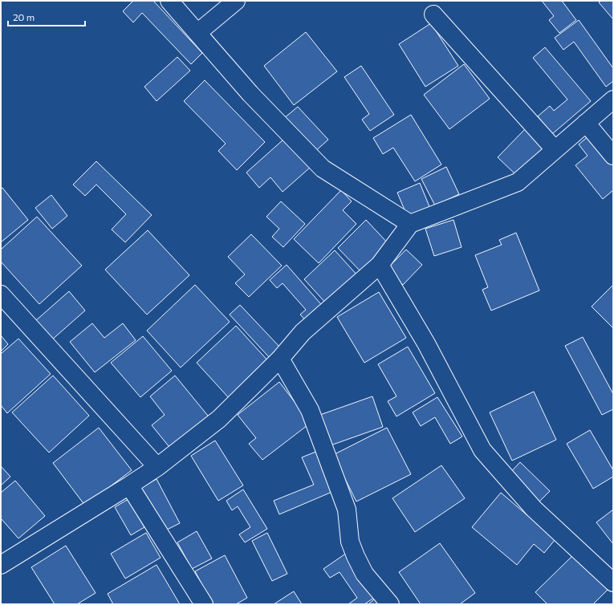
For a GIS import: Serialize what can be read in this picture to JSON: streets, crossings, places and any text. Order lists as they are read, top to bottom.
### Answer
{
  "scale_bar": "20 m"
}
